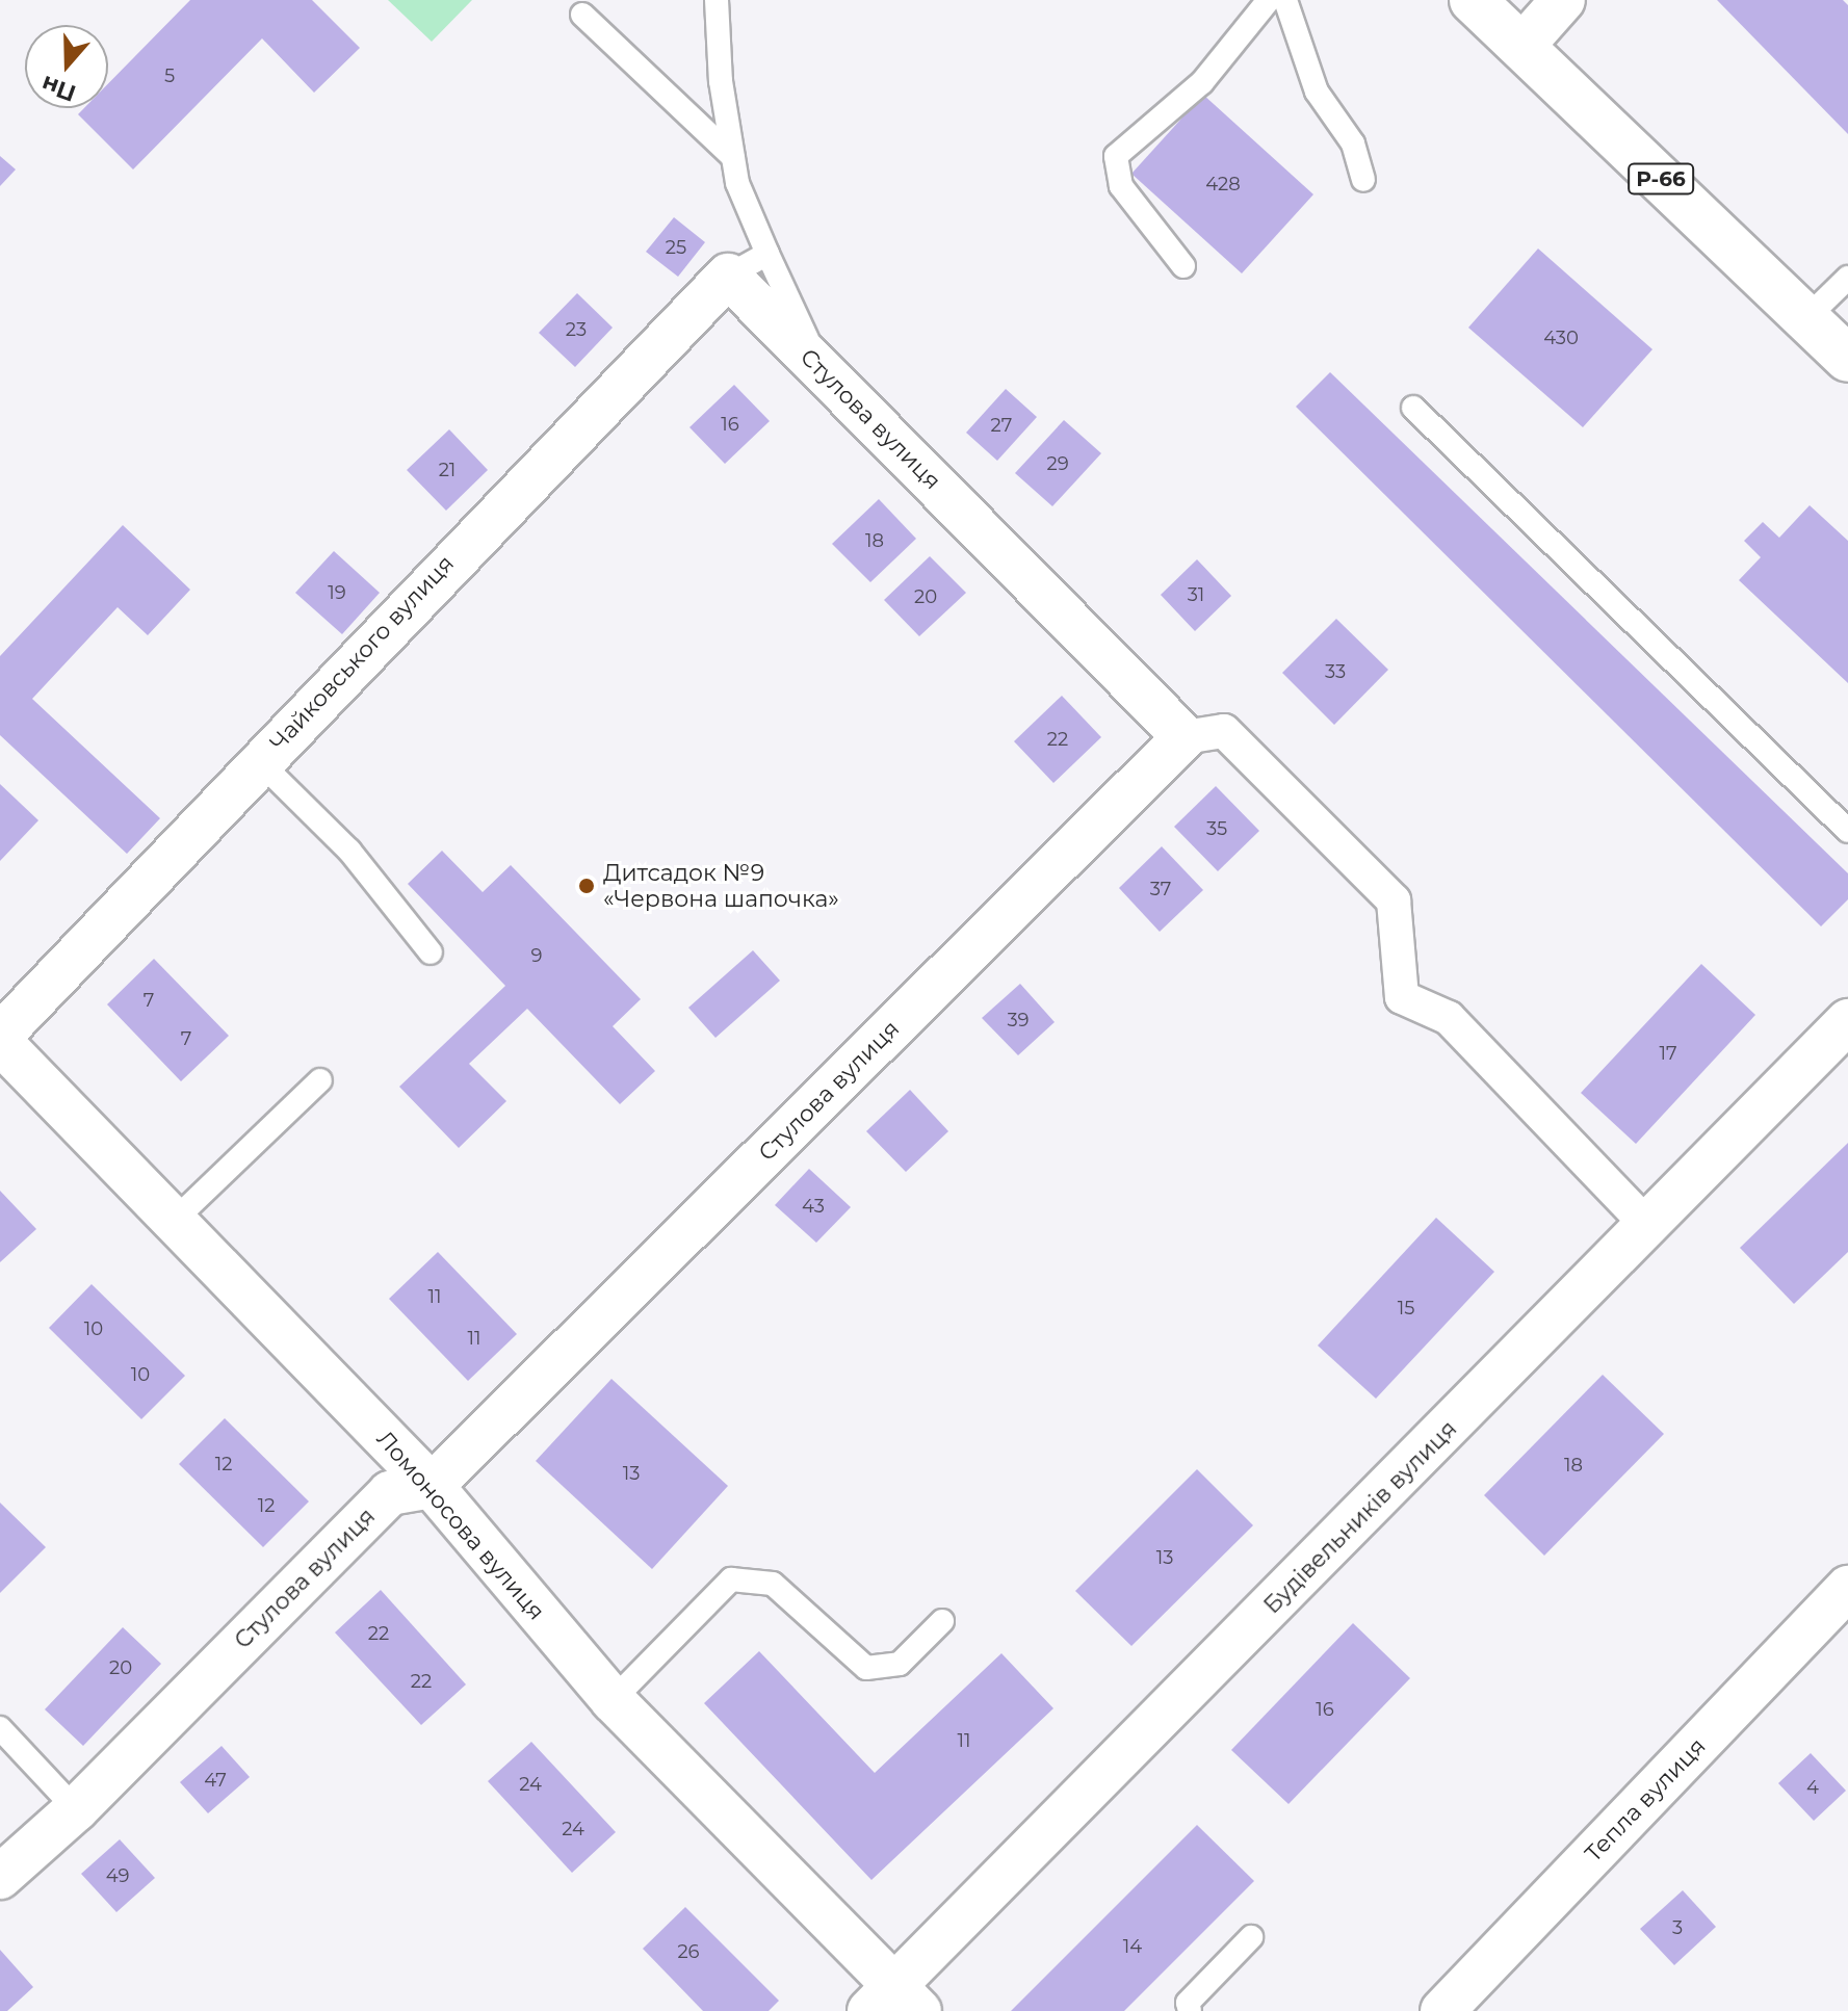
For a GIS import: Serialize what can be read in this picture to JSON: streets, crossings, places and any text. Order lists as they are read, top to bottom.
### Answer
{
  "streets": {
    "main road": ["Р-66"],
    "street": [
      "Стулова вулиця",
      "Чайковського вулиця",
      "Будівельників вулиця",
      "Ломоносова вулиця",
      "Тепла вулиця"
    ]
  },
  "crossings": [
    ["Стулова вулиця", "Чайковського вулиця"],
    ["Стулова вулиця", "Ломоносова вулиця"],
    ["Будівельників вулиця", "Ломоносова вулиця"]
  ],
  "places": ["Дитсадок №9 «Червона шапочка»"],
  "house_numbers": [
    "5",
    "428",
    "25",
    "23",
    "430",
    "16",
    "27",
    "29",
    "21",
    "18",
    "19",
    "31",
    "20",
    "33",
    "22",
    "35",
    "37",
    "9",
    "7",
    "39",
    "7",
    "17",
    "43",
    "11",
    "15",
    "10",
    "11",
    "10",
    "12",
    "18",
    "13",
    "12",
    "13",
    "22",
    "20",
    "22",
    "16",
    "11",
    "47",
    "24",
    "4",
    "24",
    "49",
    "3",
    "14",
    "26"
  ],
  "north": "bottom"
}
